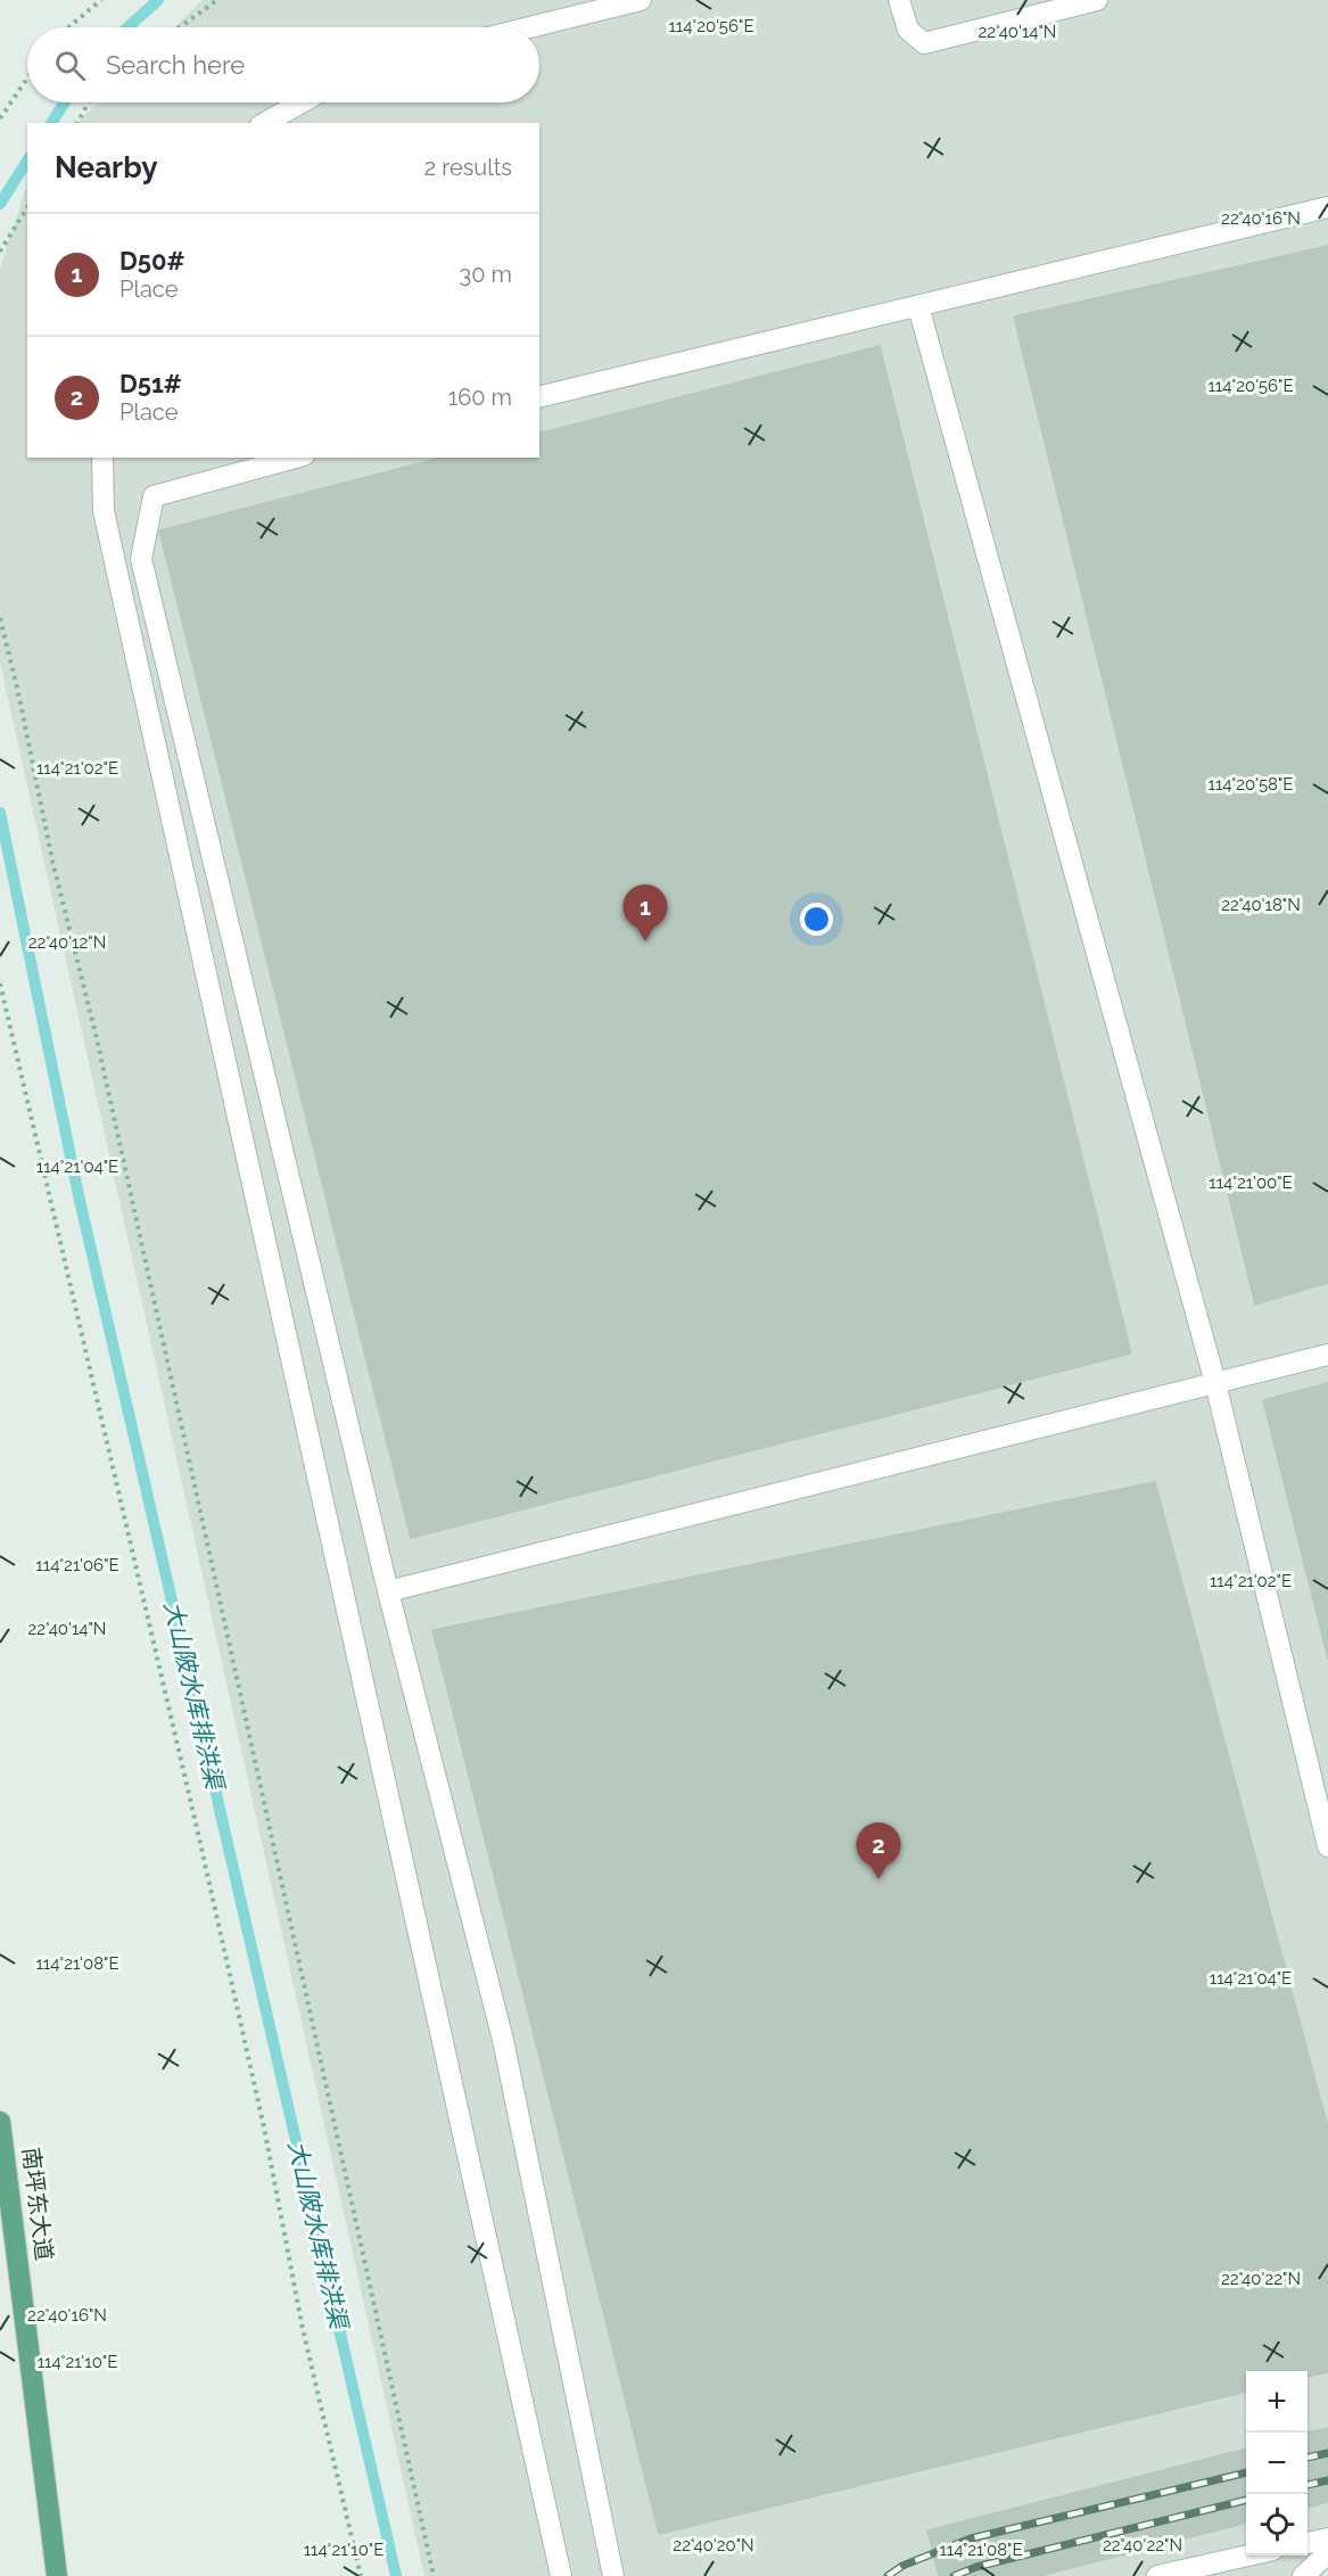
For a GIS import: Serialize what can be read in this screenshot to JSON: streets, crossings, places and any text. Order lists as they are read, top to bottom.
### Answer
{
  "streets": {
    "main road": ["南坪东大道"]
  },
  "water": ["大山陂水库排洪渠"],
  "page": {
    "search": "Search here",
    "heading": ["Nearby", "2 results"],
    "list": [
      {
        "mark": "1",
        "name": "D50#",
        "note": "Place",
        "value": "30 m"
      },
      {
        "mark": "2",
        "name": "D51#",
        "note": "Place",
        "value": "160 m"
      }
    ],
    "pins": ["1", "2"],
    "map_buttons": ["+", "−"]
  },
  "coordinates": [
    "114°20'56\"E",
    "22°40'14\"N",
    "22°40'16\"N",
    "114°21'02\"E",
    "114°20'58\"E",
    "22°40'18\"N",
    "22°40'12\"N",
    "114°21'04\"E",
    "114°21'00\"E",
    "114°21'06\"E",
    "114°21'08\"E",
    "22°40'22\"N",
    "114°21'10\"E",
    "22°40'20\"N"
  ]
}
